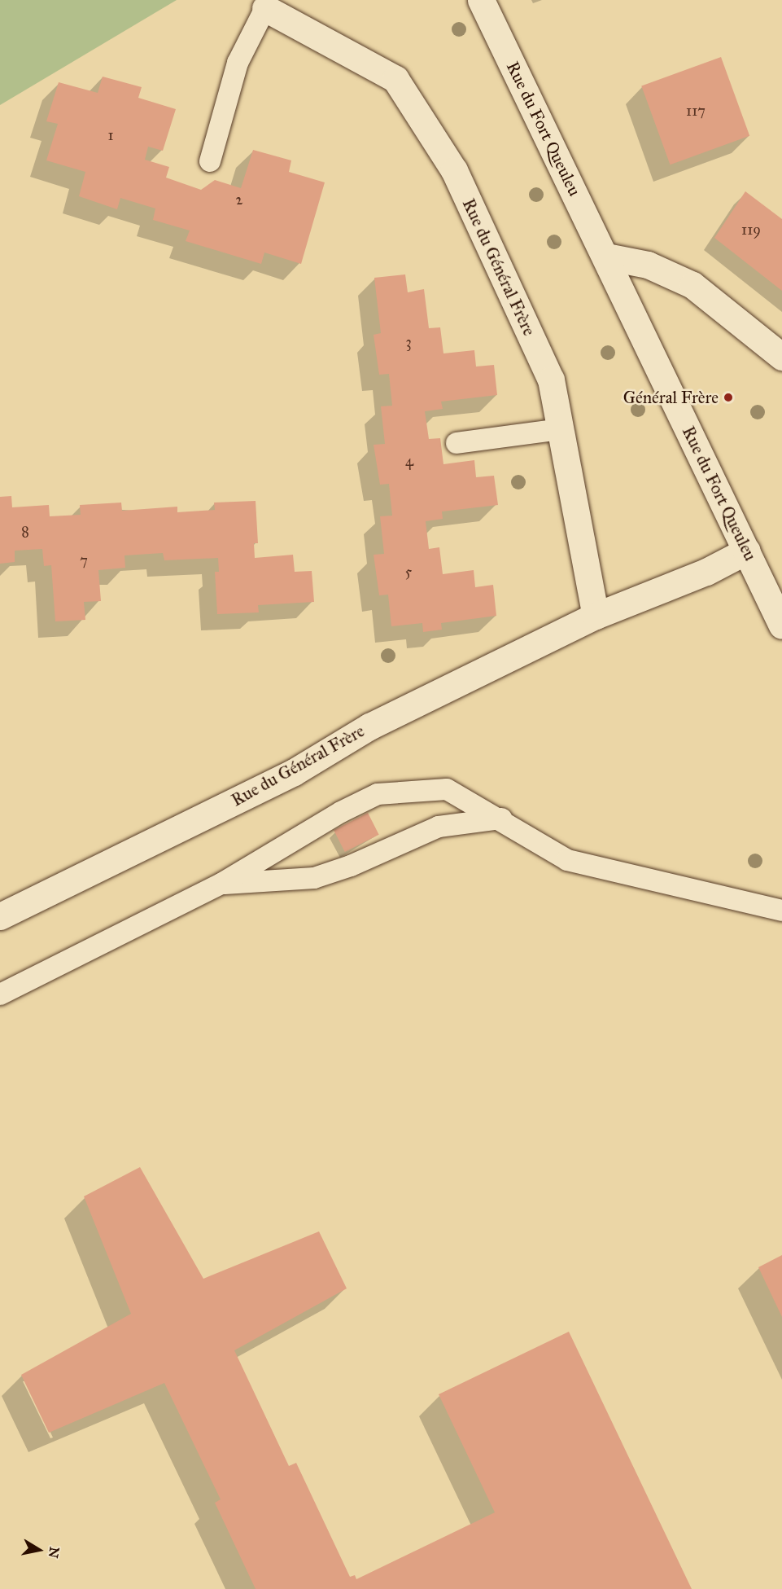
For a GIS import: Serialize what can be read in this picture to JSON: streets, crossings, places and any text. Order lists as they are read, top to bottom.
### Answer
{
  "streets": {
    "street": ["Rue du Fort Queuleu", "Rue du Général Frère"]
  },
  "crossings": [
    ["Rue du Fort Queuleu", "Rue du Général Frère"]
  ],
  "places": ["Général Frère"],
  "house_numbers": [
    "117",
    "1",
    "2",
    "119",
    "3",
    "4",
    "8",
    "7",
    "5"
  ],
  "north": "right"
}
